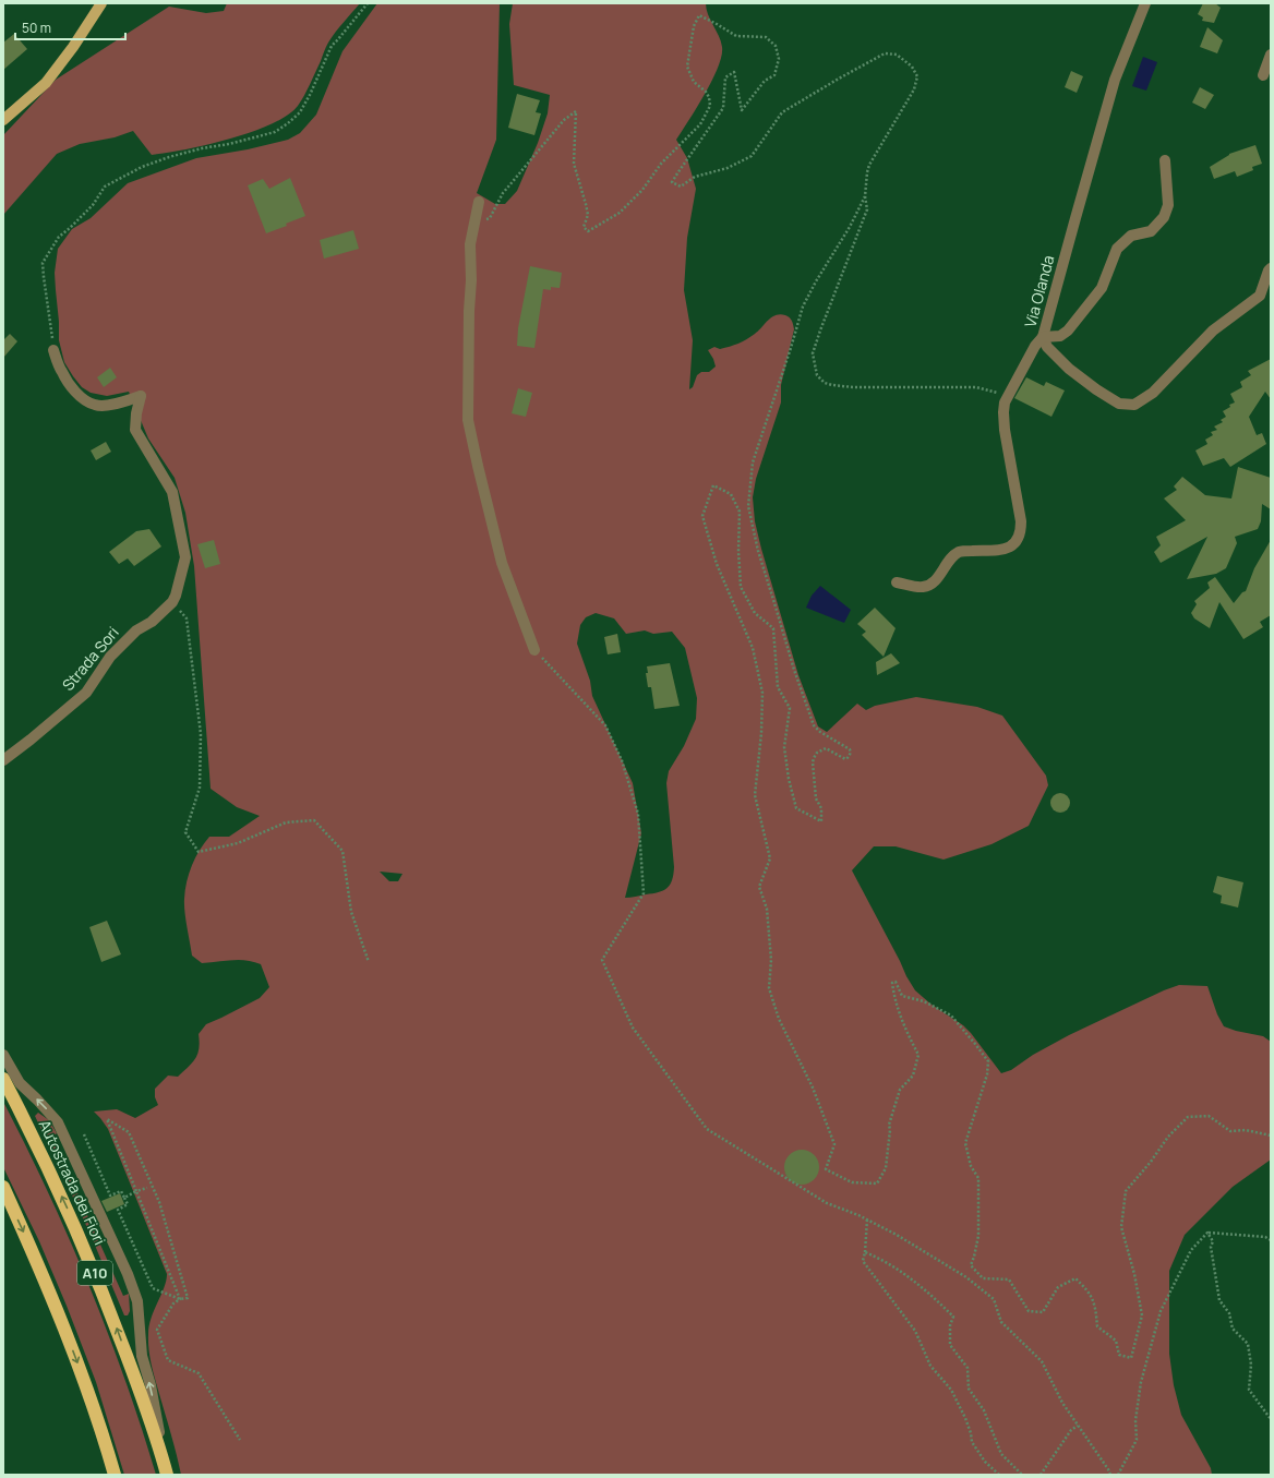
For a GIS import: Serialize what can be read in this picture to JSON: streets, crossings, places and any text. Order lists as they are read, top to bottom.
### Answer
{
  "streets": {
    "highway": ["Autostrada dei Fiori", "A10"],
    "street": ["Via Olanda", "Strada Sori"]
  },
  "scale_bar": "50 m"
}
